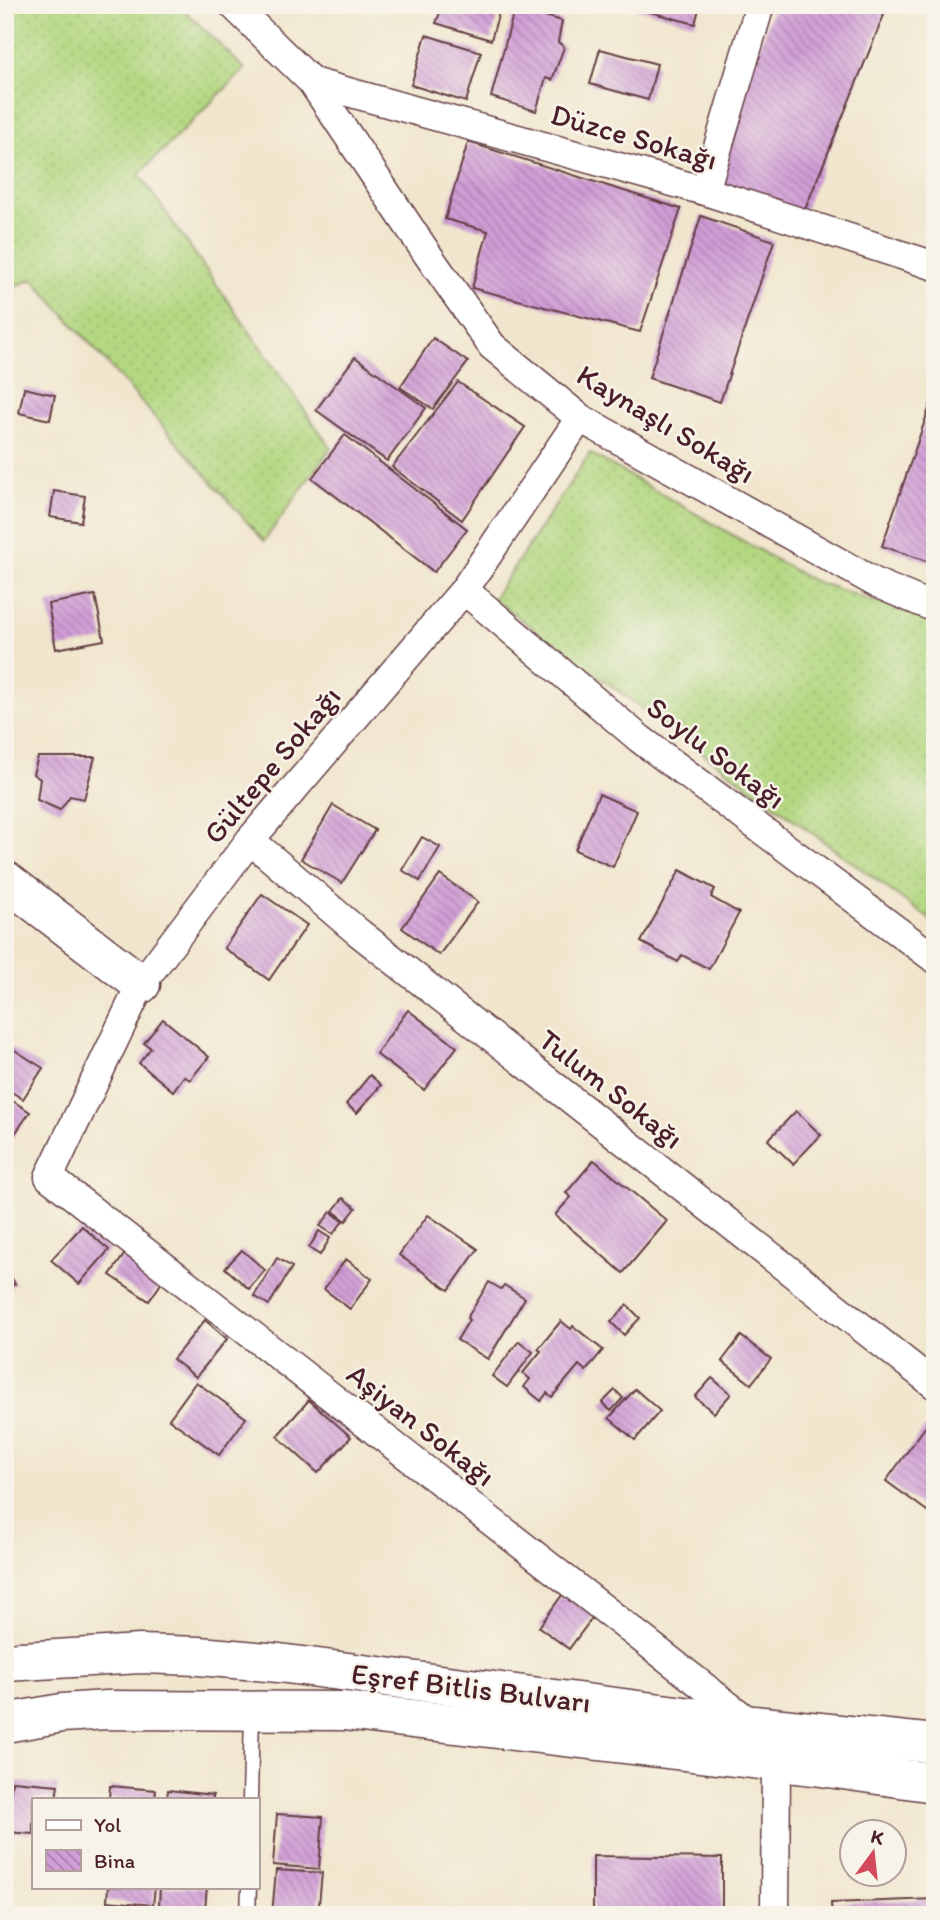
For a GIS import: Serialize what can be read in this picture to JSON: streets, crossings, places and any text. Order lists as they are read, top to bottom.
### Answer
{
  "streets": {
    "main road": ["Eşref Bitlis Bulvarı"],
    "street": [
      "Düzce Sokağı",
      "Kaynaşlı Sokağı",
      "Soylu Sokağı",
      "Gültepe Sokağı",
      "Tulum Sokağı",
      "Aşiyan Sokağı"
    ]
  },
  "crossings": [
    ["Düzce Sokağı", "Kaynaşlı Sokağı"],
    ["Kaynaşlı Sokağı", "Gültepe Sokağı"],
    ["Soylu Sokağı", "Gültepe Sokağı"],
    ["Gültepe Sokağı", "Tulum Sokağı"],
    ["Gültepe Sokağı", "Aşiyan Sokağı"],
    ["Aşiyan Sokağı", "Eşref Bitlis Bulvarı"]
  ],
  "legend": ["Yol", "Bina"],
  "north": "top"
}
